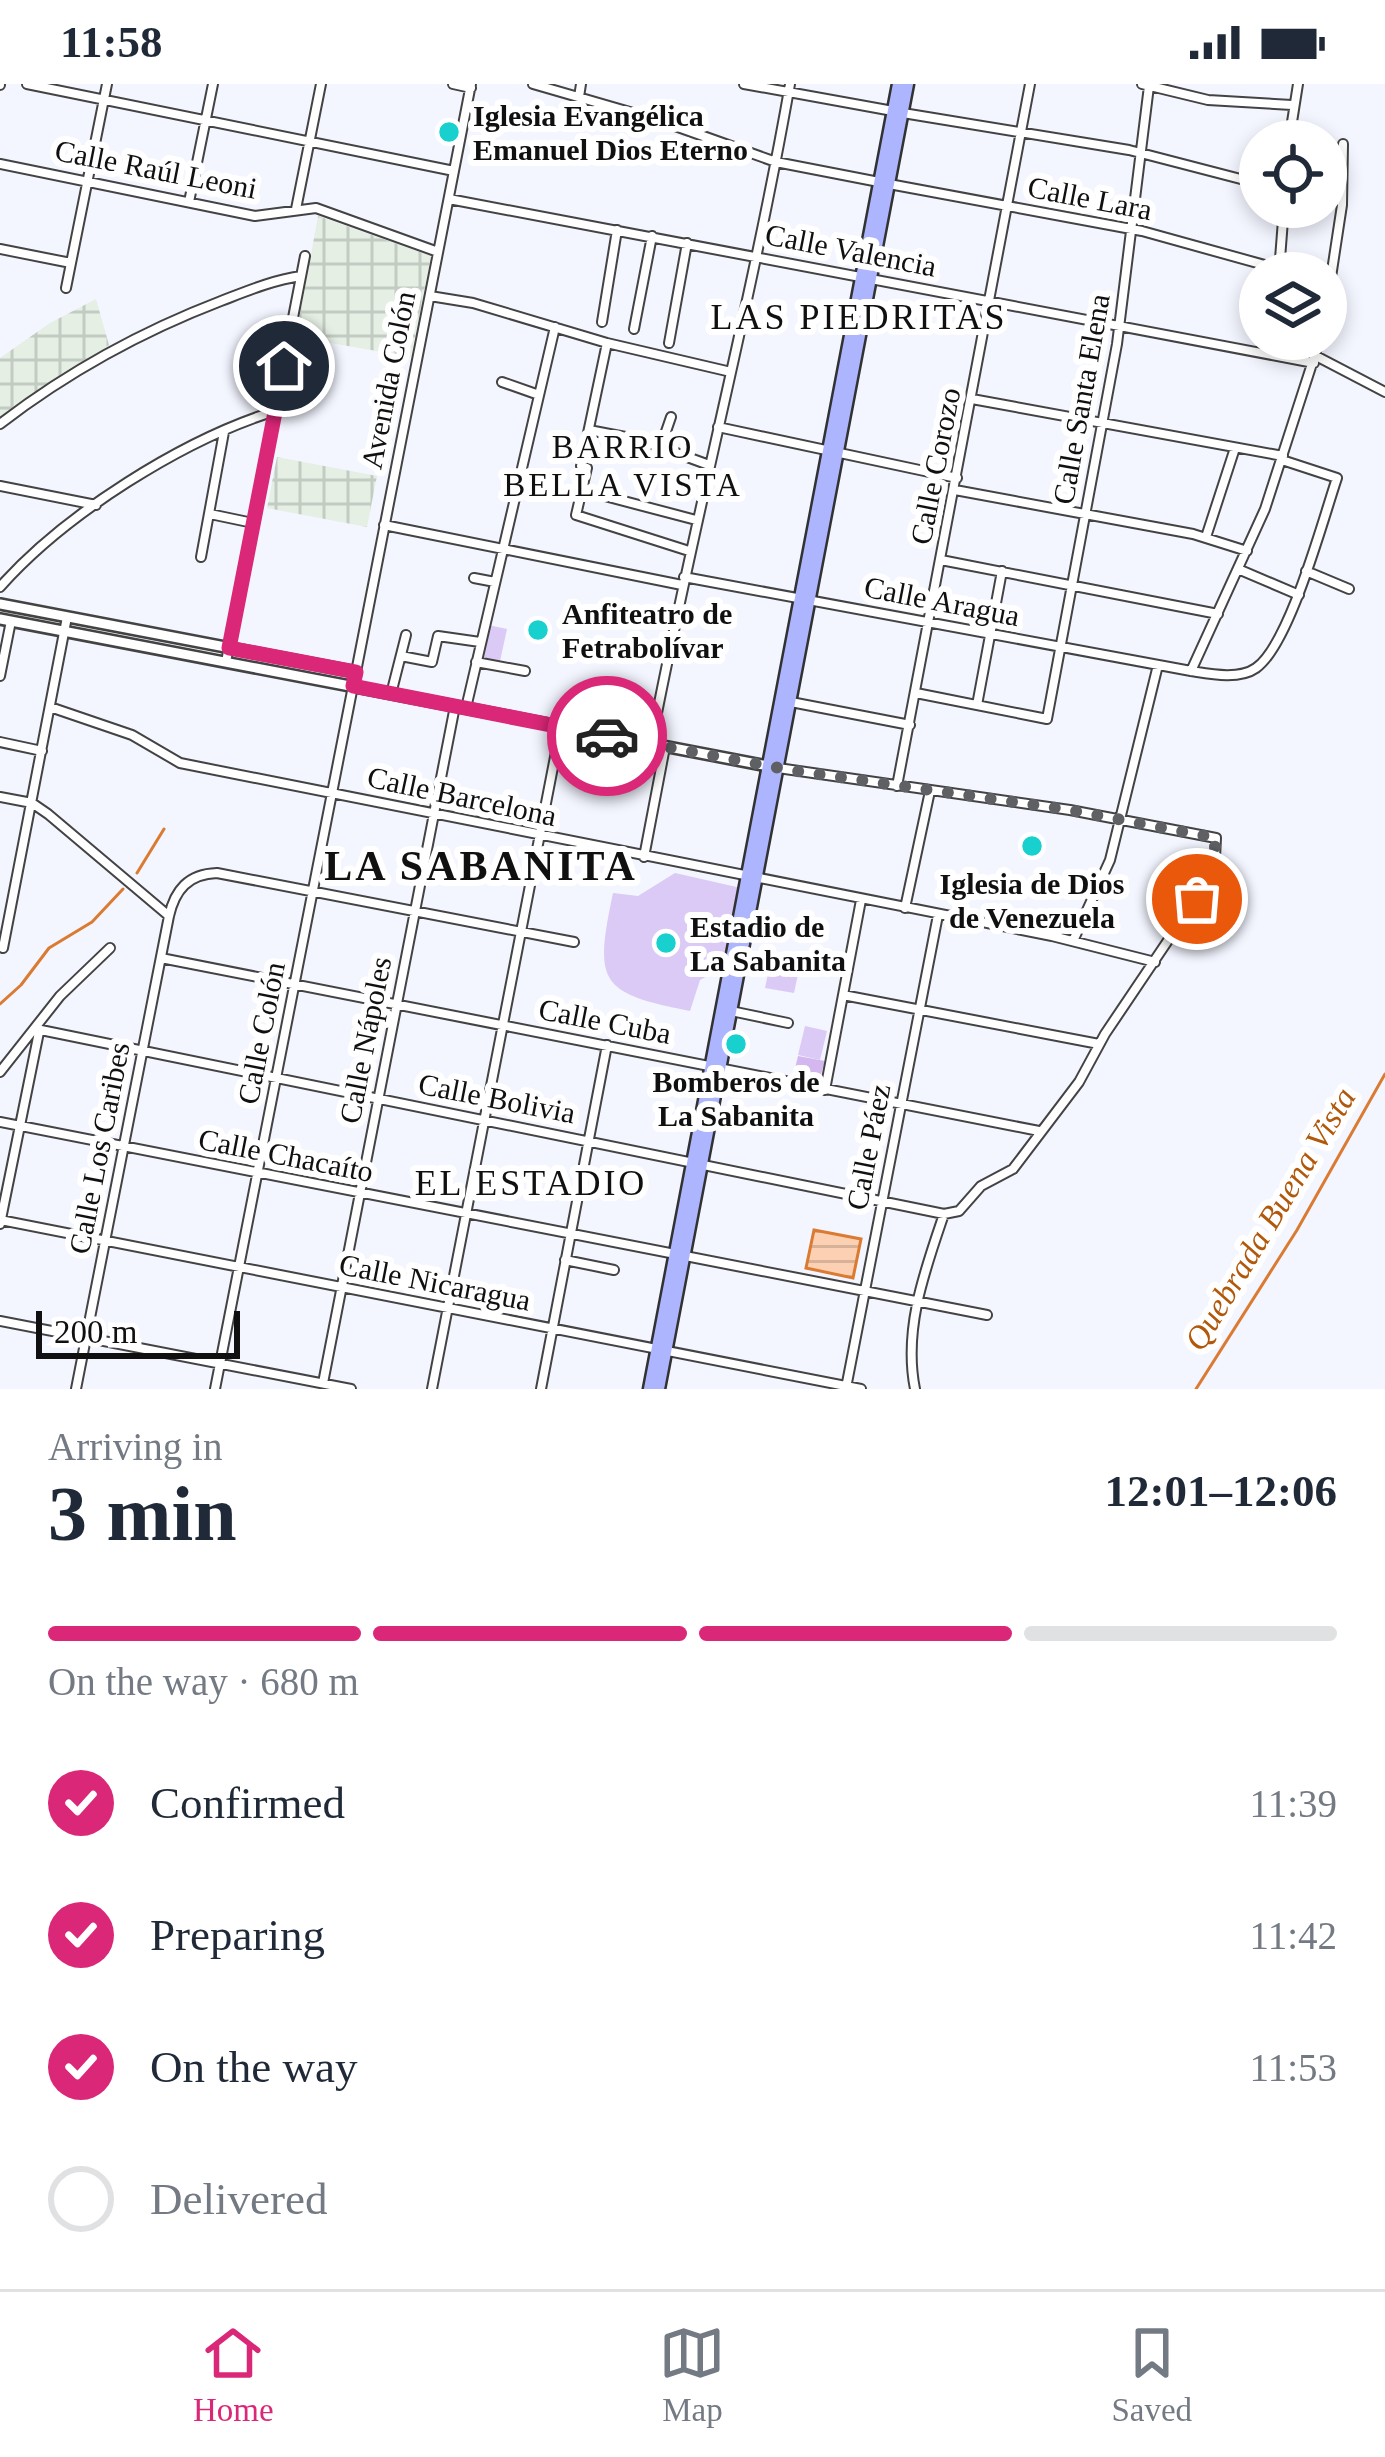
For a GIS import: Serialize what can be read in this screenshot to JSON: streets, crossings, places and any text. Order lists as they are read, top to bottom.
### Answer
{
  "streets": {
    "street": [
      "Calle Raúl Leoni",
      "Calle Lara",
      "Calle Valencia",
      "Avenida Colón",
      "Calle Santa Elena",
      "Calle Corozo",
      "Calle Aragua",
      "Calle Barcelona",
      "Calle Cuba",
      "Calle Colón",
      "Calle Nápoles",
      "Calle Bolivia",
      "Calle Páez",
      "Calle Los Caribes",
      "Calle Chacaíto",
      "Calle Nicaragua"
    ]
  },
  "crossings": [
    ["Calle Raúl Leoni", "Avenida Colón"],
    ["Calle Lara", "Calle Santa Elena"],
    ["Calle Lara", "Calle Corozo"],
    ["Calle Valencia", "Avenida Colón"],
    ["Calle Valencia", "Calle Santa Elena"],
    ["Calle Valencia", "Calle Corozo"],
    ["Avenida Colón", "Calle Aragua"],
    ["Avenida Colón", "Calle Colón"],
    ["Calle Santa Elena", "Calle Aragua"],
    ["Calle Corozo", "Calle Aragua"],
    ["Calle Aragua", "Calle Nápoles"],
    ["Calle Barcelona", "Calle Colón"],
    ["Calle Barcelona", "Calle Nápoles"],
    ["Calle Barcelona", "Calle Páez"],
    ["Calle Cuba", "Calle Colón"],
    ["Calle Cuba", "Calle Nápoles"],
    ["Calle Cuba", "Calle Páez"],
    ["Calle Cuba", "Calle Los Caribes"],
    ["Calle Colón", "Calle Bolivia"],
    ["Calle Colón", "Calle Chacaíto"],
    ["Calle Colón", "Calle Nicaragua"],
    ["Calle Nápoles", "Calle Bolivia"],
    ["Calle Nápoles", "Calle Chacaíto"],
    ["Calle Nápoles", "Calle Nicaragua"],
    ["Calle Bolivia", "Calle Páez"],
    ["Calle Bolivia", "Calle Los Caribes"],
    ["Calle Páez", "Calle Chacaíto"],
    ["Calle Páez", "Calle Nicaragua"],
    ["Calle Los Caribes", "Calle Chacaíto"],
    ["Calle Los Caribes", "Calle Nicaragua"]
  ],
  "districts": [
    "LAS PIEDRITAS",
    "BARRIO BELLA VISTA",
    "LA SABANITA",
    "EL ESTADIO"
  ],
  "water": ["Quebrada Buena Vista"],
  "places": [
    "Iglesia Evangélica Emanuel Dios Eterno",
    "Anfiteatro de Fetrabolívar",
    "Iglesia de Dios de Venezuela",
    "Estadio de La Sabanita",
    "Bomberos de La Sabanita"
  ],
  "scale_bar": "200 m",
  "page": {
    "status": "11:58",
    "scale": "200 m",
    "heading": ["3 min", "Arriving in", "12:01–12:06"],
    "bar": "On the way · 680 m",
    "list": [
      ["Confirmed", "11:39"],
      ["Preparing", "11:42"],
      ["On the way", "11:53"],
      "Delivered"
    ],
    "tabs": ["Home", "Map", "Saved"]
  }
}
